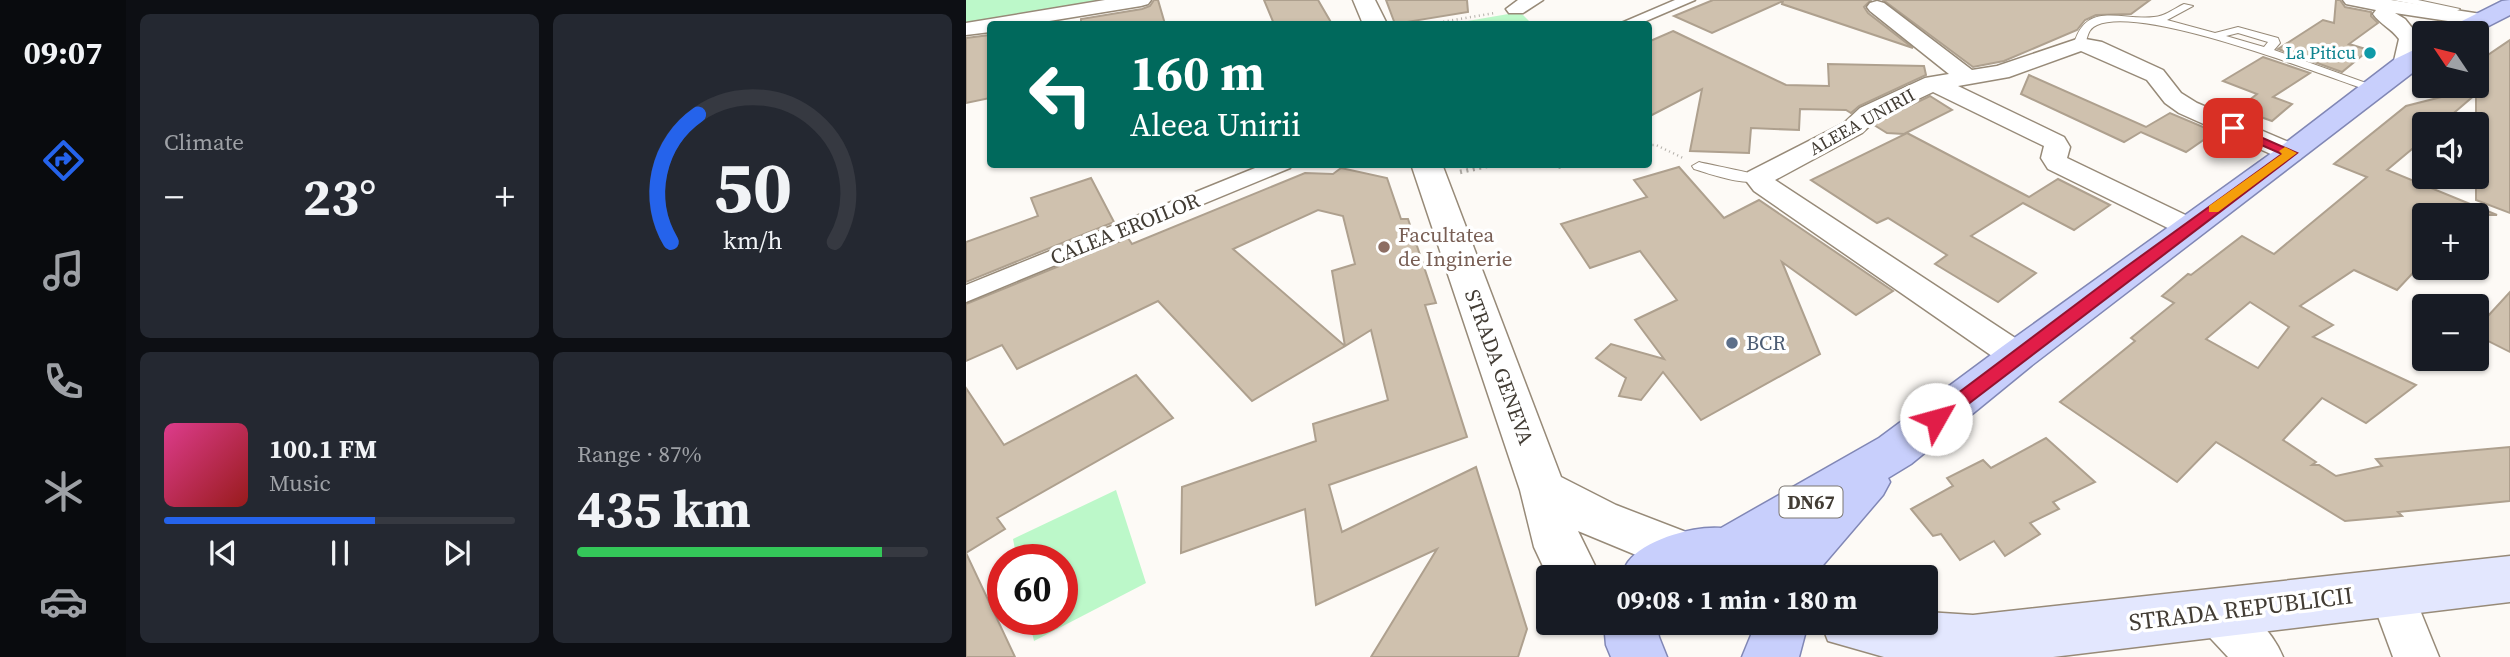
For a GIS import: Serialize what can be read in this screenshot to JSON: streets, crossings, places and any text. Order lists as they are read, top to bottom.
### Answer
{
  "streets": {
    "main road": ["DN67", "STRADA REPUBLICII"],
    "street": ["ALEEA UNIRII", "CALEA EROILOR", "STRADA GENEVA"]
  },
  "places": ["La Piticu", "Facultatea de Inginerie", "BCR"],
  "north": "top left",
  "page": {
    "tabs": "09:07",
    "tile": [
      "Climate",
      ["Range · 87%", "435 km"]
    ],
    "map_buttons": ["+", "−"],
    "turn": ["160 m", "Aleea Unirii"],
    "heat": ["−", "23°", "+"],
    "song": ["100.1 FM", "Music"],
    "limit": "60",
    "trip": "09:08 · 1 min · 180 m",
    "gauge": ["50", "km/h"]
  }
}
